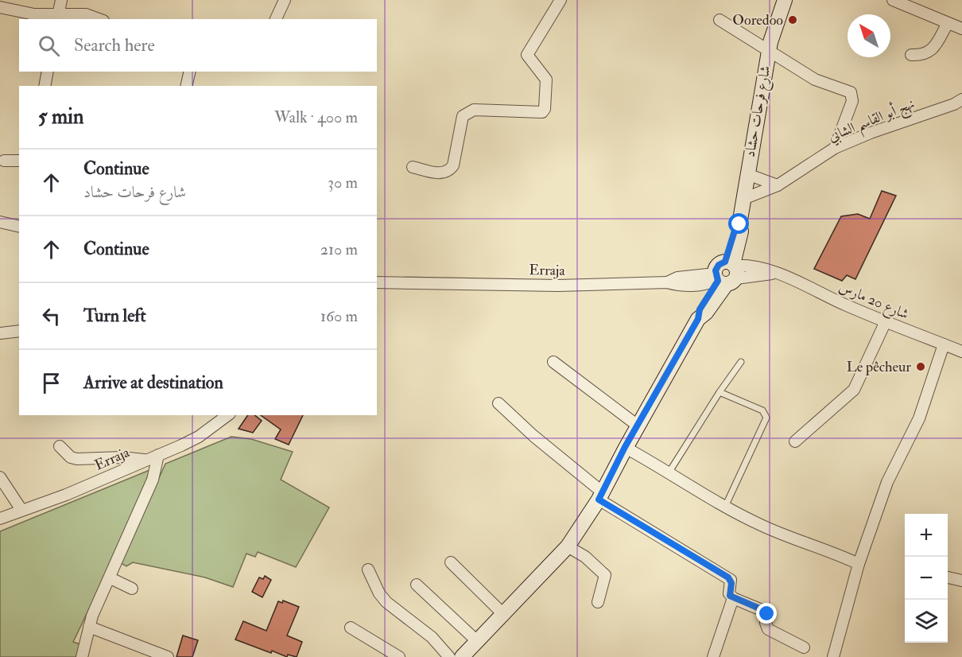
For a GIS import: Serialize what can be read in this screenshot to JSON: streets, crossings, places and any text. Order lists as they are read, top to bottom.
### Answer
{
  "streets": {
    "main road": ["شارع فرحات حشاد"],
    "street": ["نهج أبو القاسم الشابي", "Erraja", "شارع 20 مارس"]
  },
  "crossings": [
    ["شارع فرحات حشاد", "نهج أبو القاسم الشابي"],
    ["شارع فرحات حشاد", "Erraja"],
    ["شارع فرحات حشاد", "شارع 20 مارس"],
    ["Erraja", "شارع 20 مارس"]
  ],
  "places": ["Ooredoo", "Le pêcheur"],
  "north": "top left",
  "page": {
    "search": "Search here",
    "heading": ["5 min", "Walk · 400 m"],
    "list": [
      ["Continue", "شارع فرحات حشاد", "30 m"],
      ["Continue", "210 m"],
      ["Turn left", "160 m"],
      "Arrive at destination"
    ],
    "map_buttons": ["+", "−"]
  }
}
